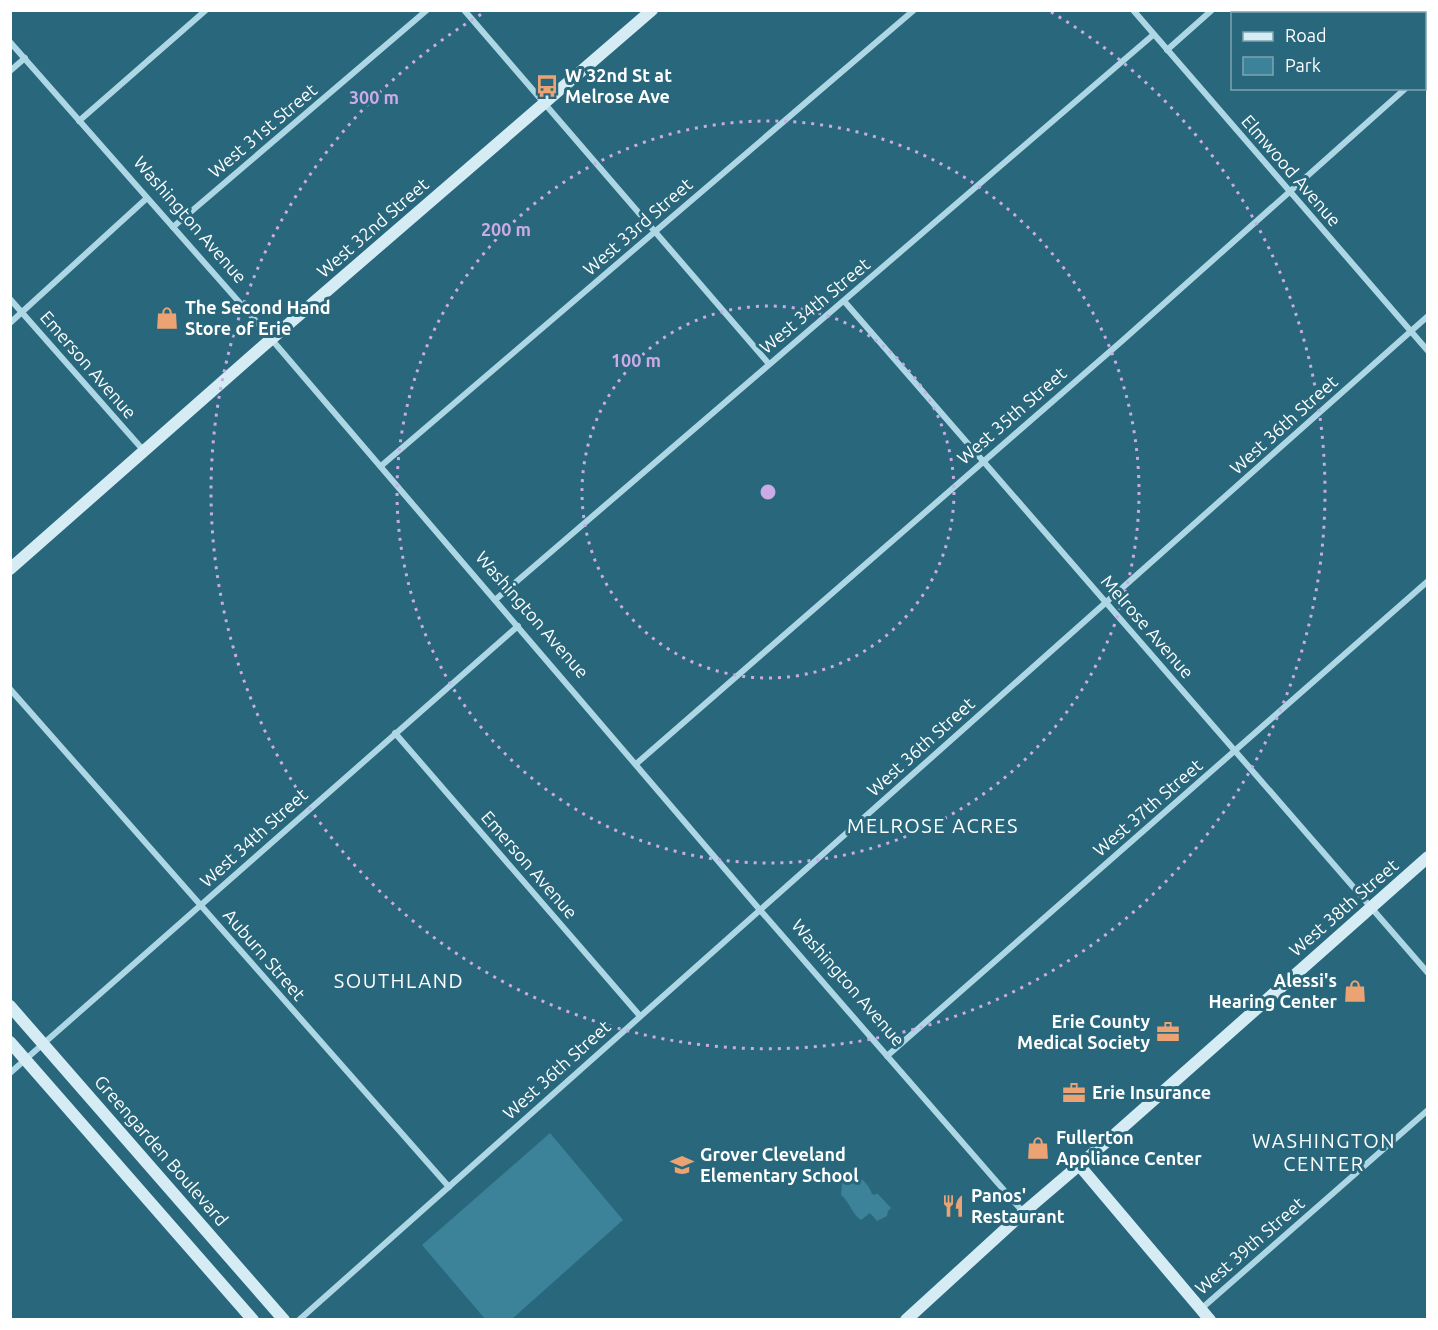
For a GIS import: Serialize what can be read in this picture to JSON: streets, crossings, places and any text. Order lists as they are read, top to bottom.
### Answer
{
  "streets": {
    "street": [
      "West 31st Street",
      "Elmwood Avenue",
      "Washington Avenue",
      "West 33rd Street",
      "West 32nd Street",
      "West 34th Street",
      "Emerson Avenue",
      "West 35th Street",
      "West 36th Street",
      "Melrose Avenue",
      "West 37th Street",
      "West 38th Street",
      "Auburn Street",
      "Greengarden Boulevard",
      "West 39th Street"
    ]
  },
  "crossings": [
    ["West 31st Street", "Washington Avenue"],
    ["Elmwood Avenue", "West 34th Street"],
    ["Elmwood Avenue", "West 35th Street"],
    ["Elmwood Avenue", "West 36th Street"],
    ["Washington Avenue", "West 33rd Street"],
    ["Washington Avenue", "West 32nd Street"],
    ["Washington Avenue", "West 34th Street"],
    ["Washington Avenue", "West 35th Street"],
    ["Washington Avenue", "West 36th Street"],
    ["Washington Avenue", "West 37th Street"],
    ["Washington Avenue", "West 38th Street"],
    ["West 32nd Street", "Emerson Avenue"],
    ["West 34th Street", "Emerson Avenue"],
    ["West 34th Street", "Melrose Avenue"],
    ["West 34th Street", "Auburn Street"],
    ["West 34th Street", "Greengarden Boulevard"],
    ["Emerson Avenue", "West 36th Street"],
    ["West 35th Street", "Melrose Avenue"],
    ["West 36th Street", "Melrose Avenue"],
    ["West 36th Street", "Auburn Street"],
    ["Melrose Avenue", "West 37th Street"],
    ["Melrose Avenue", "West 38th Street"]
  ],
  "districts": ["MELROSE ACRES", "SOUTHLAND", "WASHINGTON CENTER"],
  "places": {
    "bus stop": ["W 32nd St at Melrose Ave"],
    "shop": ["The Second Hand Store of Erie", "Alessi's Hearing Center", "Fullerton Appliance Center"],
    "office": ["Erie County Medical Society", "Erie Insurance"],
    "school or university": ["Grover Cleveland Elementary School"],
    "restaurant": ["Panos' Restaurant"]
  },
  "legend": ["Road", "Park"],
  "rings": ["300 m", "200 m", "100 m"]
}
